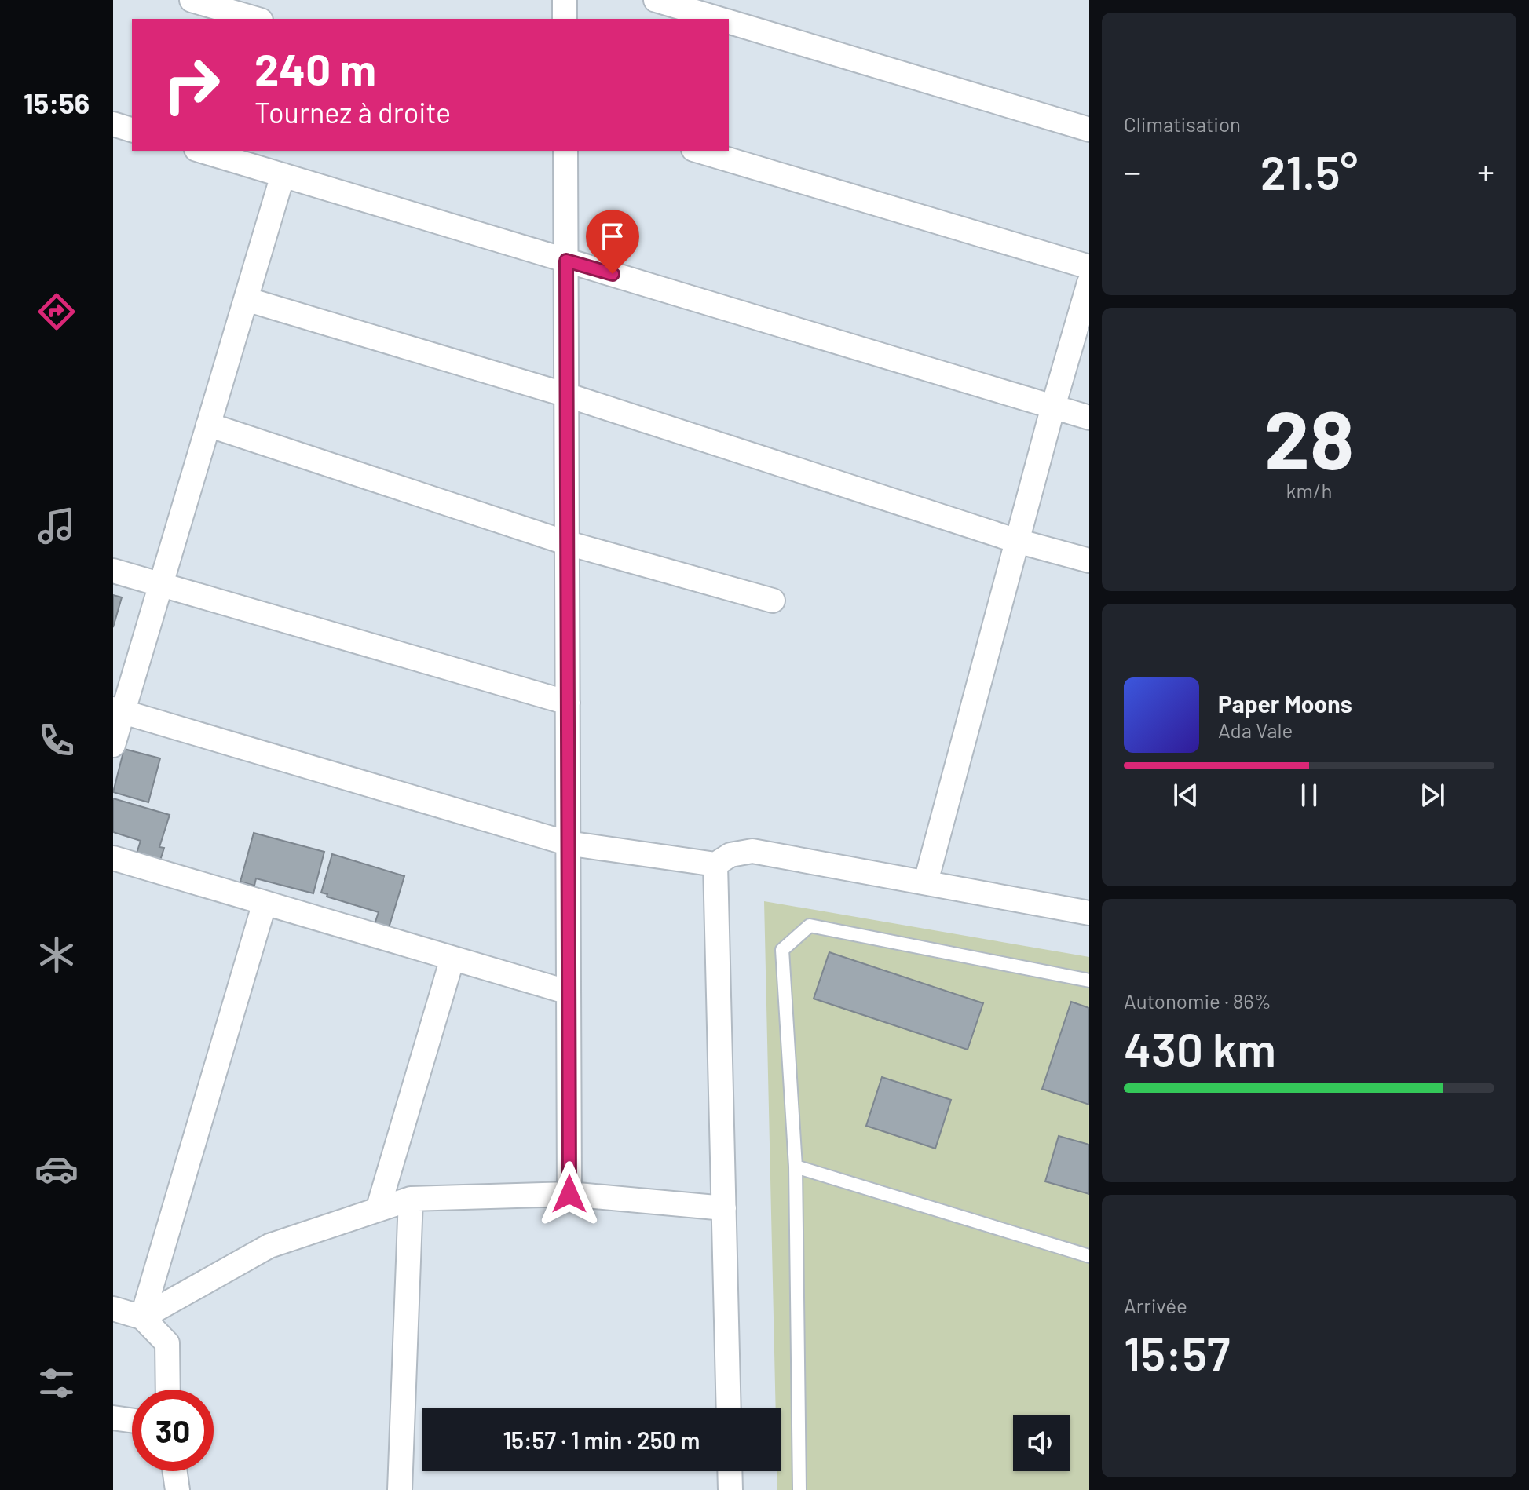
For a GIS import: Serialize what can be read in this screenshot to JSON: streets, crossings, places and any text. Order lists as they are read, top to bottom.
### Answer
{
  "page": {
    "tabs": "15:56",
    "tile": [
      "Climatisation",
      ["28", "km/h"],
      ["Autonomie · 86%", "430 km"],
      ["Arrivée", "15:57"]
    ],
    "turn": ["240 m", "Tournez à droite"],
    "heat": ["−", "21.5°", "+"],
    "song": ["Paper Moons", "Ada Vale"],
    "limit": "30",
    "trip": "15:57 · 1 min · 250 m"
  }
}
